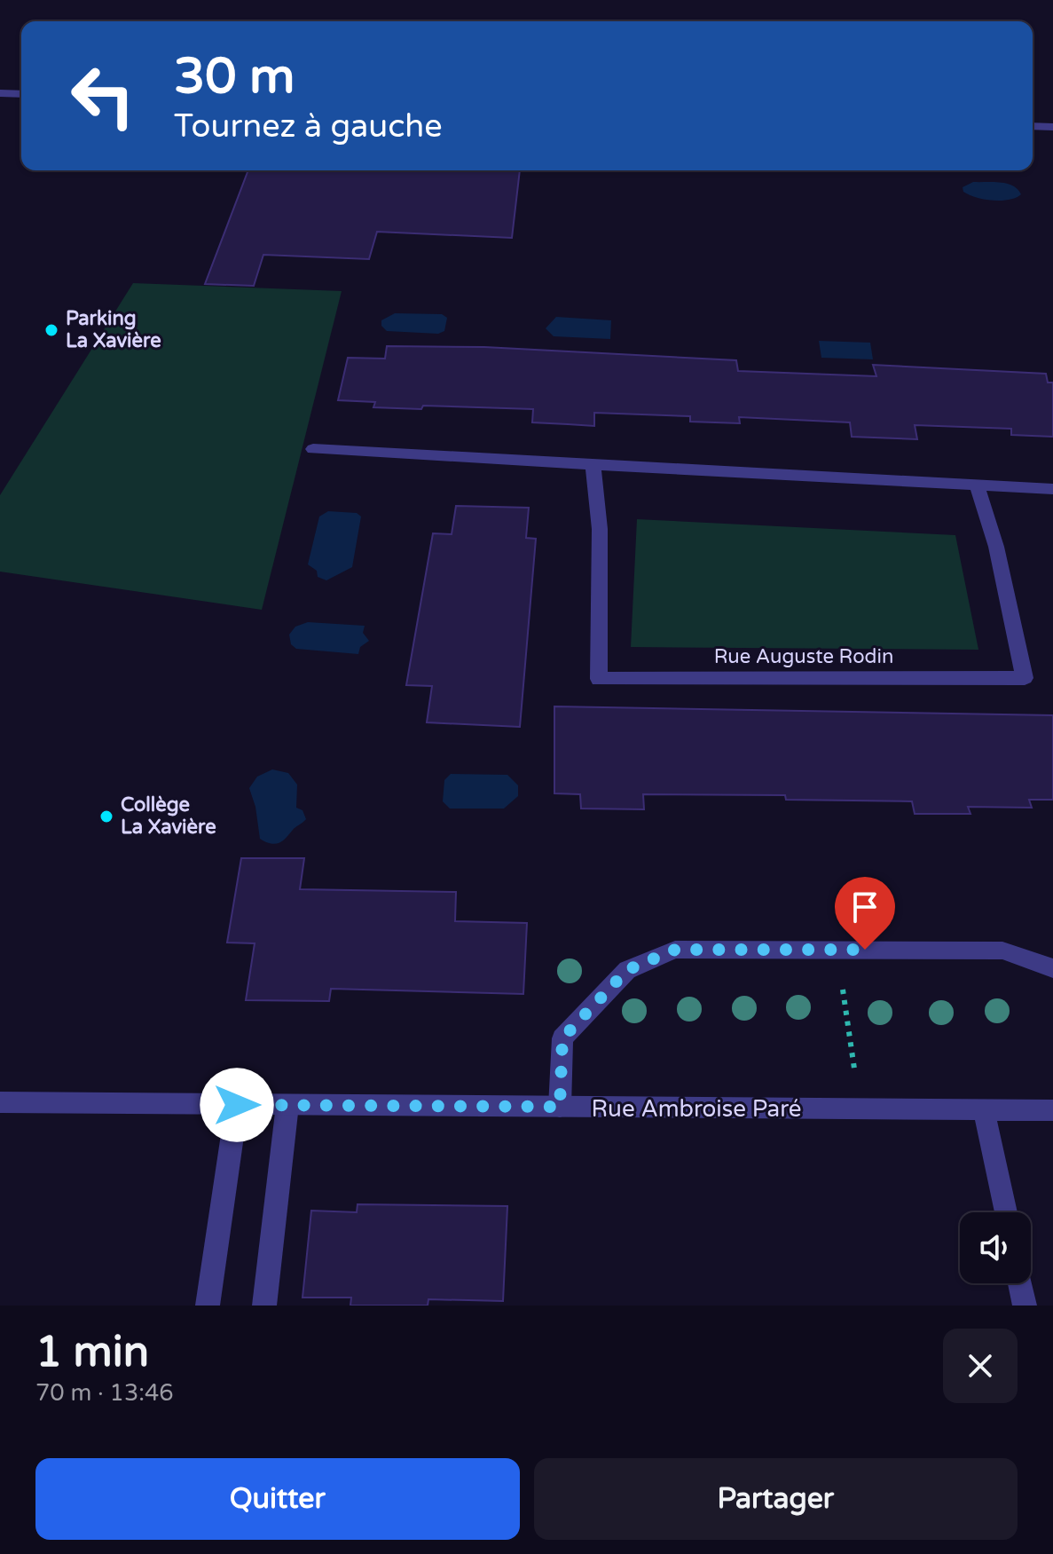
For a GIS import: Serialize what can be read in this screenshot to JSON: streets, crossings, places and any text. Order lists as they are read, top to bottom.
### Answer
{
  "streets": {
    "street": ["Rue Auguste Rodin", "Rue Ambroise Paré"]
  },
  "places": ["Parking La Xavière", "Collège La Xavière"],
  "page": {
    "turn": ["30 m", "Tournez à gauche"],
    "heading": ["1 min", "70 m · 13:46"],
    "buttons": ["Quitter", "Partager"]
  }
}
